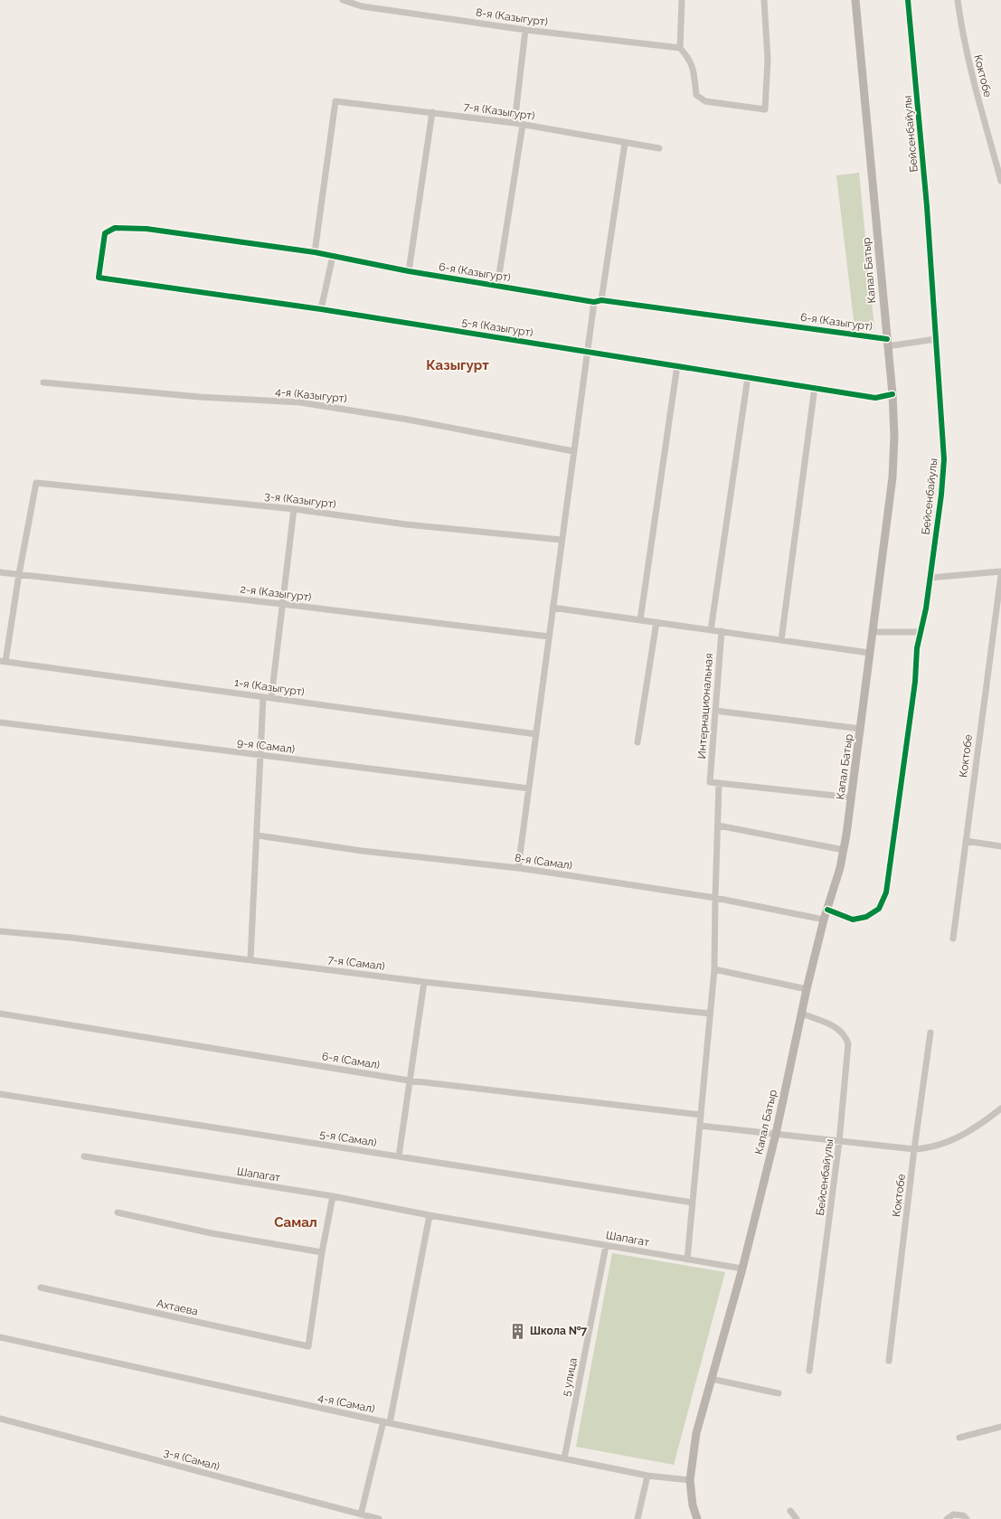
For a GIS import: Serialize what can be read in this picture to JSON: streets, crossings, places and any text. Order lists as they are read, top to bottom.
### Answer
{
  "streets": {
    "main road": ["Капал Батыр"],
    "street": [
      "8-я (Казыгурт)",
      "Коктобе",
      "7-я (Казыгурт)",
      "Бейсенбайулы",
      "6-я (Казыгурт)",
      "5-я (Казыгурт)",
      "4-я (Казыгурт)",
      "3-я (Казыгурт)",
      "2-я (Казыгурт)",
      "1-я (Казыгурт)",
      "Интернациональная",
      "9-я (Самал)",
      "8-я (Самал)",
      "7-я (Самал)",
      "6-я (Самал)",
      "5-я (Самал)",
      "Шапагат",
      "Ахтаева",
      "5 улица",
      "4-я (Самал)",
      "3-я (Самал)"
    ]
  },
  "crossings": [
    ["7-я (Казыгурт)", "6-я (Казыгурт)"],
    ["Бейсенбайулы", "Капал Батыр"],
    ["Бейсенбайулы", "6-я (Казыгурт)"],
    ["Капал Батыр", "6-я (Казыгурт)"],
    ["Капал Батыр", "5-я (Казыгурт)"],
    ["Капал Батыр", "8-я (Самал)"],
    ["Капал Батыр", "Шапагат"],
    ["Капал Батыр", "4-я (Самал)"],
    ["6-я (Казыгурт)", "5-я (Казыгурт)"],
    ["3-я (Казыгурт)", "2-я (Казыгурт)"],
    ["Шапагат", "5 улица"],
    ["5 улица", "4-я (Самал)"]
  ],
  "districts": ["Казыгурт", "Самал"],
  "places": {
    "building": ["Школа №7"]
  }
}
